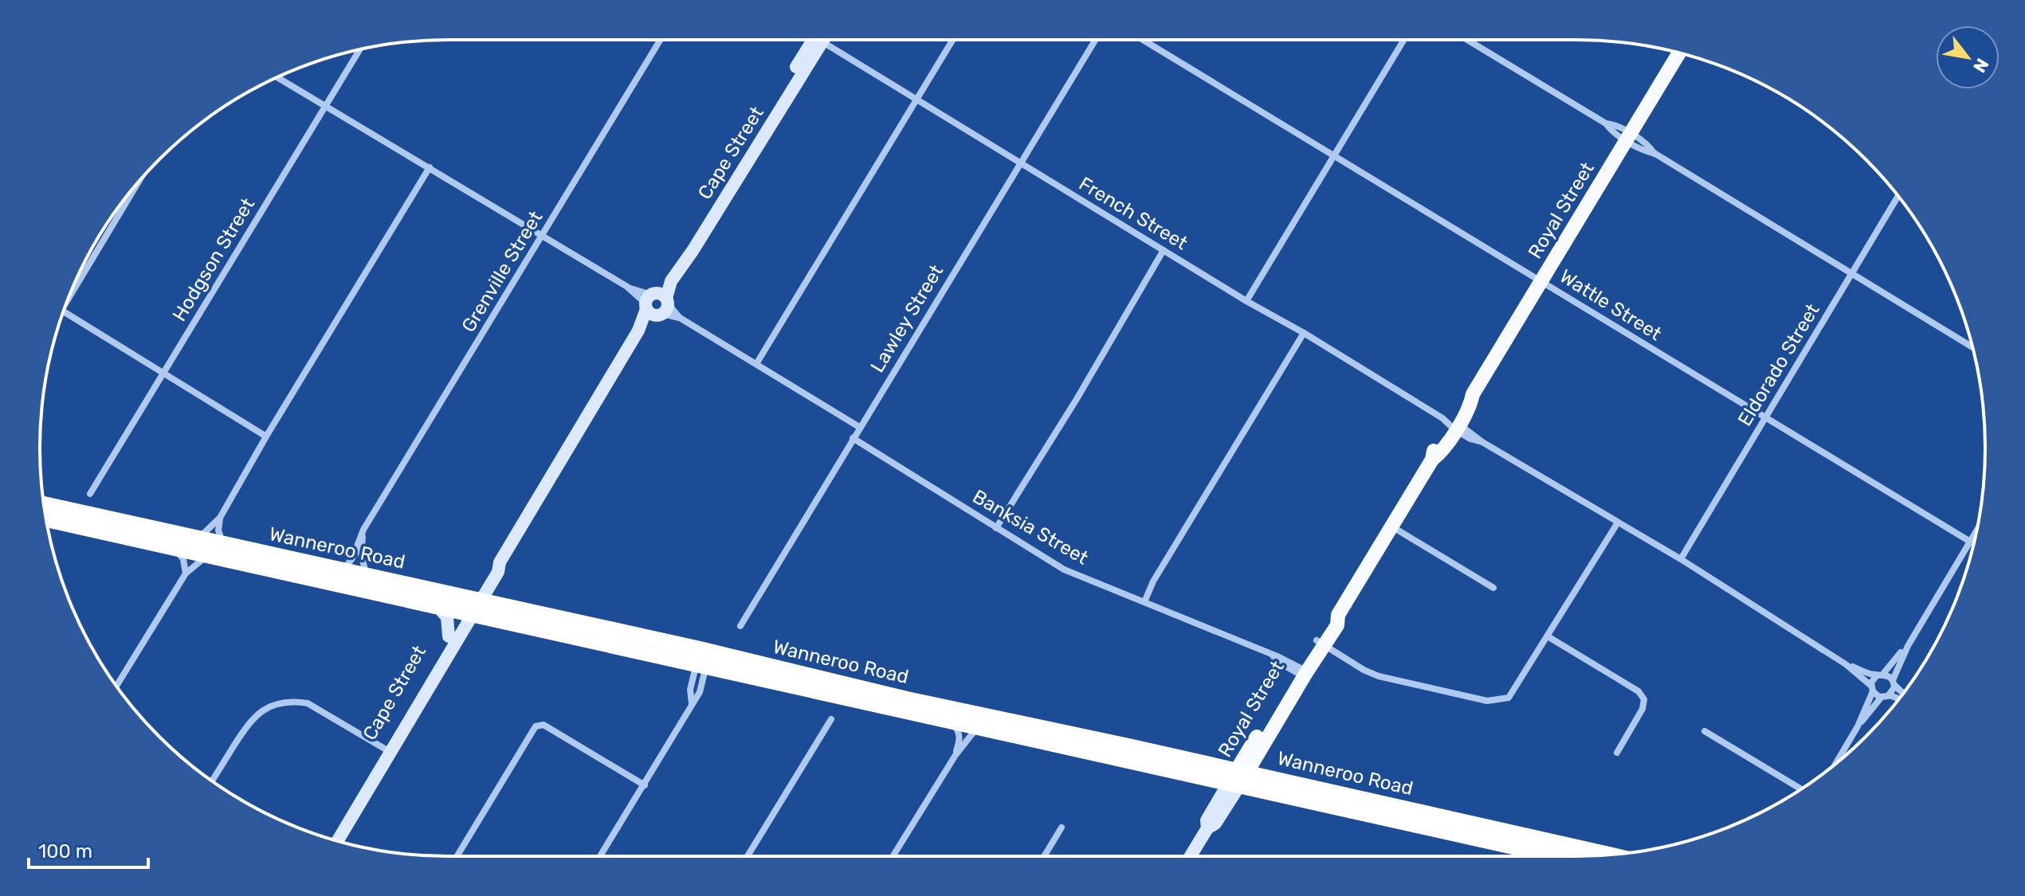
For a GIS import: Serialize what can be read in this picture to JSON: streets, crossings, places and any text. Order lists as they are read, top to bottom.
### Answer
{
  "streets": {
    "highway": ["Wanneroo Road"],
    "main road": ["Royal Street"],
    "street": [
      "Cape Street",
      "French Street",
      "Hodgson Street",
      "Grenville Street",
      "Wattle Street",
      "Lawley Street",
      "Eldorado Street",
      "Banksia Street"
    ]
  },
  "crossings": [
    ["Cape Street", "Wanneroo Road"],
    ["Royal Street", "French Street"],
    ["Royal Street", "Wattle Street"],
    ["Royal Street", "Banksia Street"],
    ["Royal Street", "Wanneroo Road"],
    ["French Street", "Lawley Street"],
    ["French Street", "Eldorado Street"],
    ["Grenville Street", "Wanneroo Road"],
    ["Wattle Street", "Eldorado Street"],
    ["Lawley Street", "Banksia Street"]
  ],
  "scale_bar": "100 m",
  "north": "bottom right"
}
